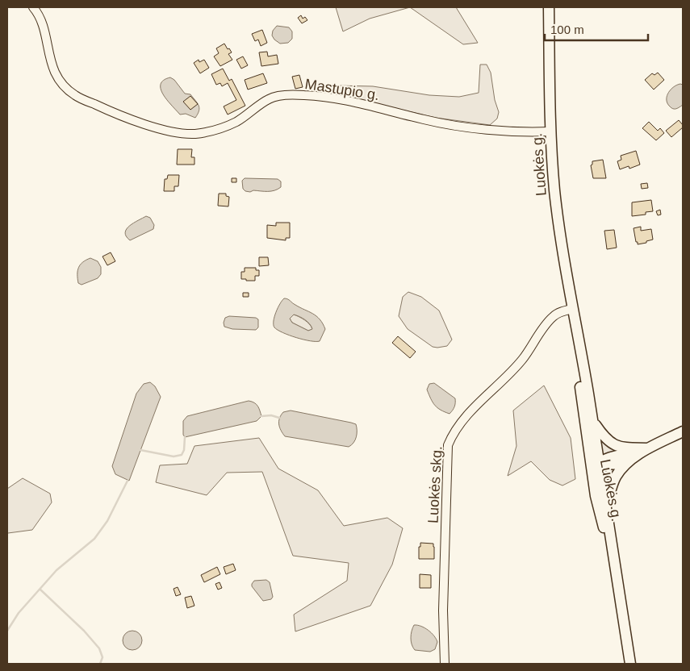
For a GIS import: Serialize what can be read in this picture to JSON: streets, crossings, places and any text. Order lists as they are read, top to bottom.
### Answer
{
  "streets": {
    "main road": ["Luokės g."],
    "street": ["Mastupio g.", "Luokės skg."]
  },
  "crossings": [
    ["Mastupio g.", "Luokės g."],
    ["Luokės g.", "Luokės skg."]
  ],
  "scale_bar": "100 m"
}
